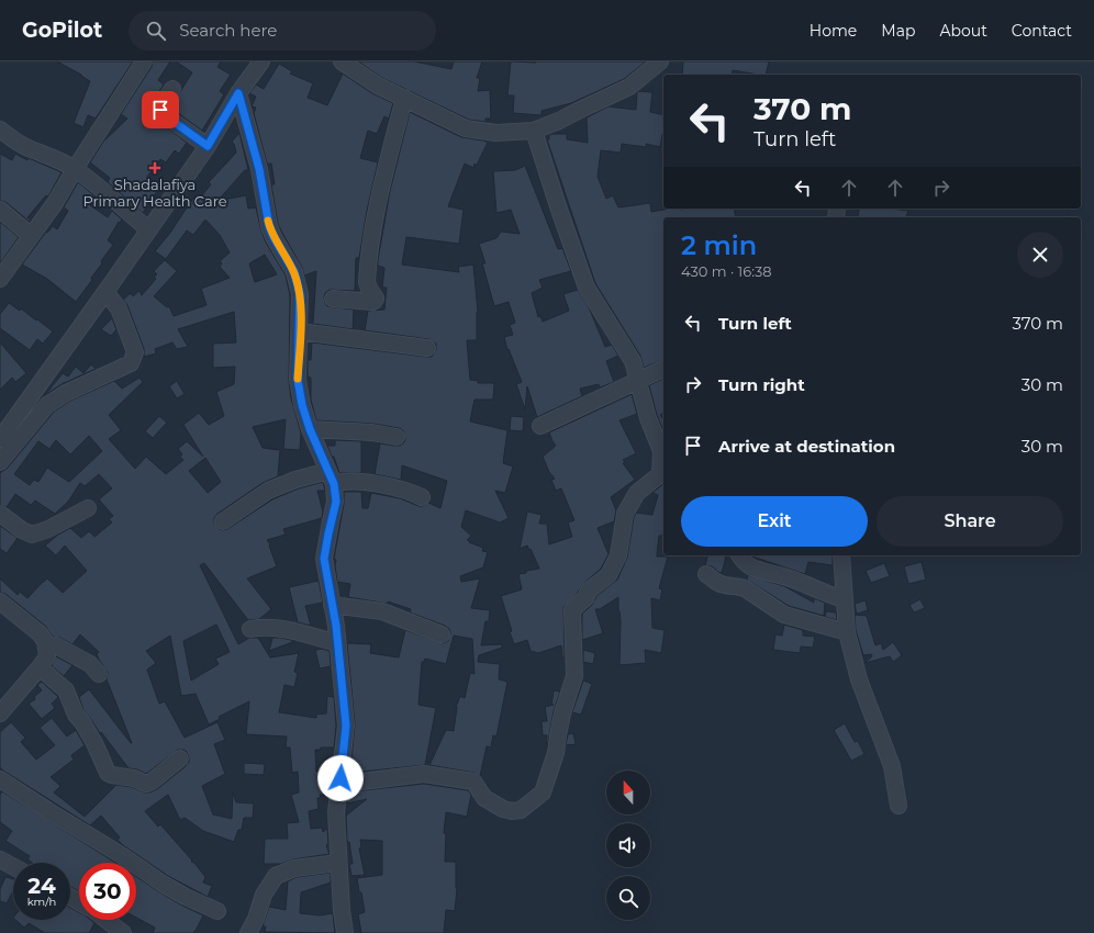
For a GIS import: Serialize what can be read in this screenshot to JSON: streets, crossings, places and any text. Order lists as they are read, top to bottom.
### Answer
{
  "places": {
    "health": ["Shadalafiya Primary Health Care"]
  },
  "north": "top",
  "page": {
    "header": "GoPilot",
    "search": "Search here",
    "nav": [
      "Home",
      "Map",
      "About",
      "Contact"
    ],
    "turn": ["370 m", "Turn left"],
    "heading": ["2 min", "430 m · 16:38"],
    "list": [
      {
        "name": "Turn left",
        "value": "370 m"
      },
      {
        "name": "Turn right",
        "value": "30 m"
      },
      {
        "name": "Arrive at destination",
        "value": "30 m"
      }
    ],
    "buttons": ["Exit", "Share"],
    "speed": "24 km/h",
    "limit": "30"
  }
}
